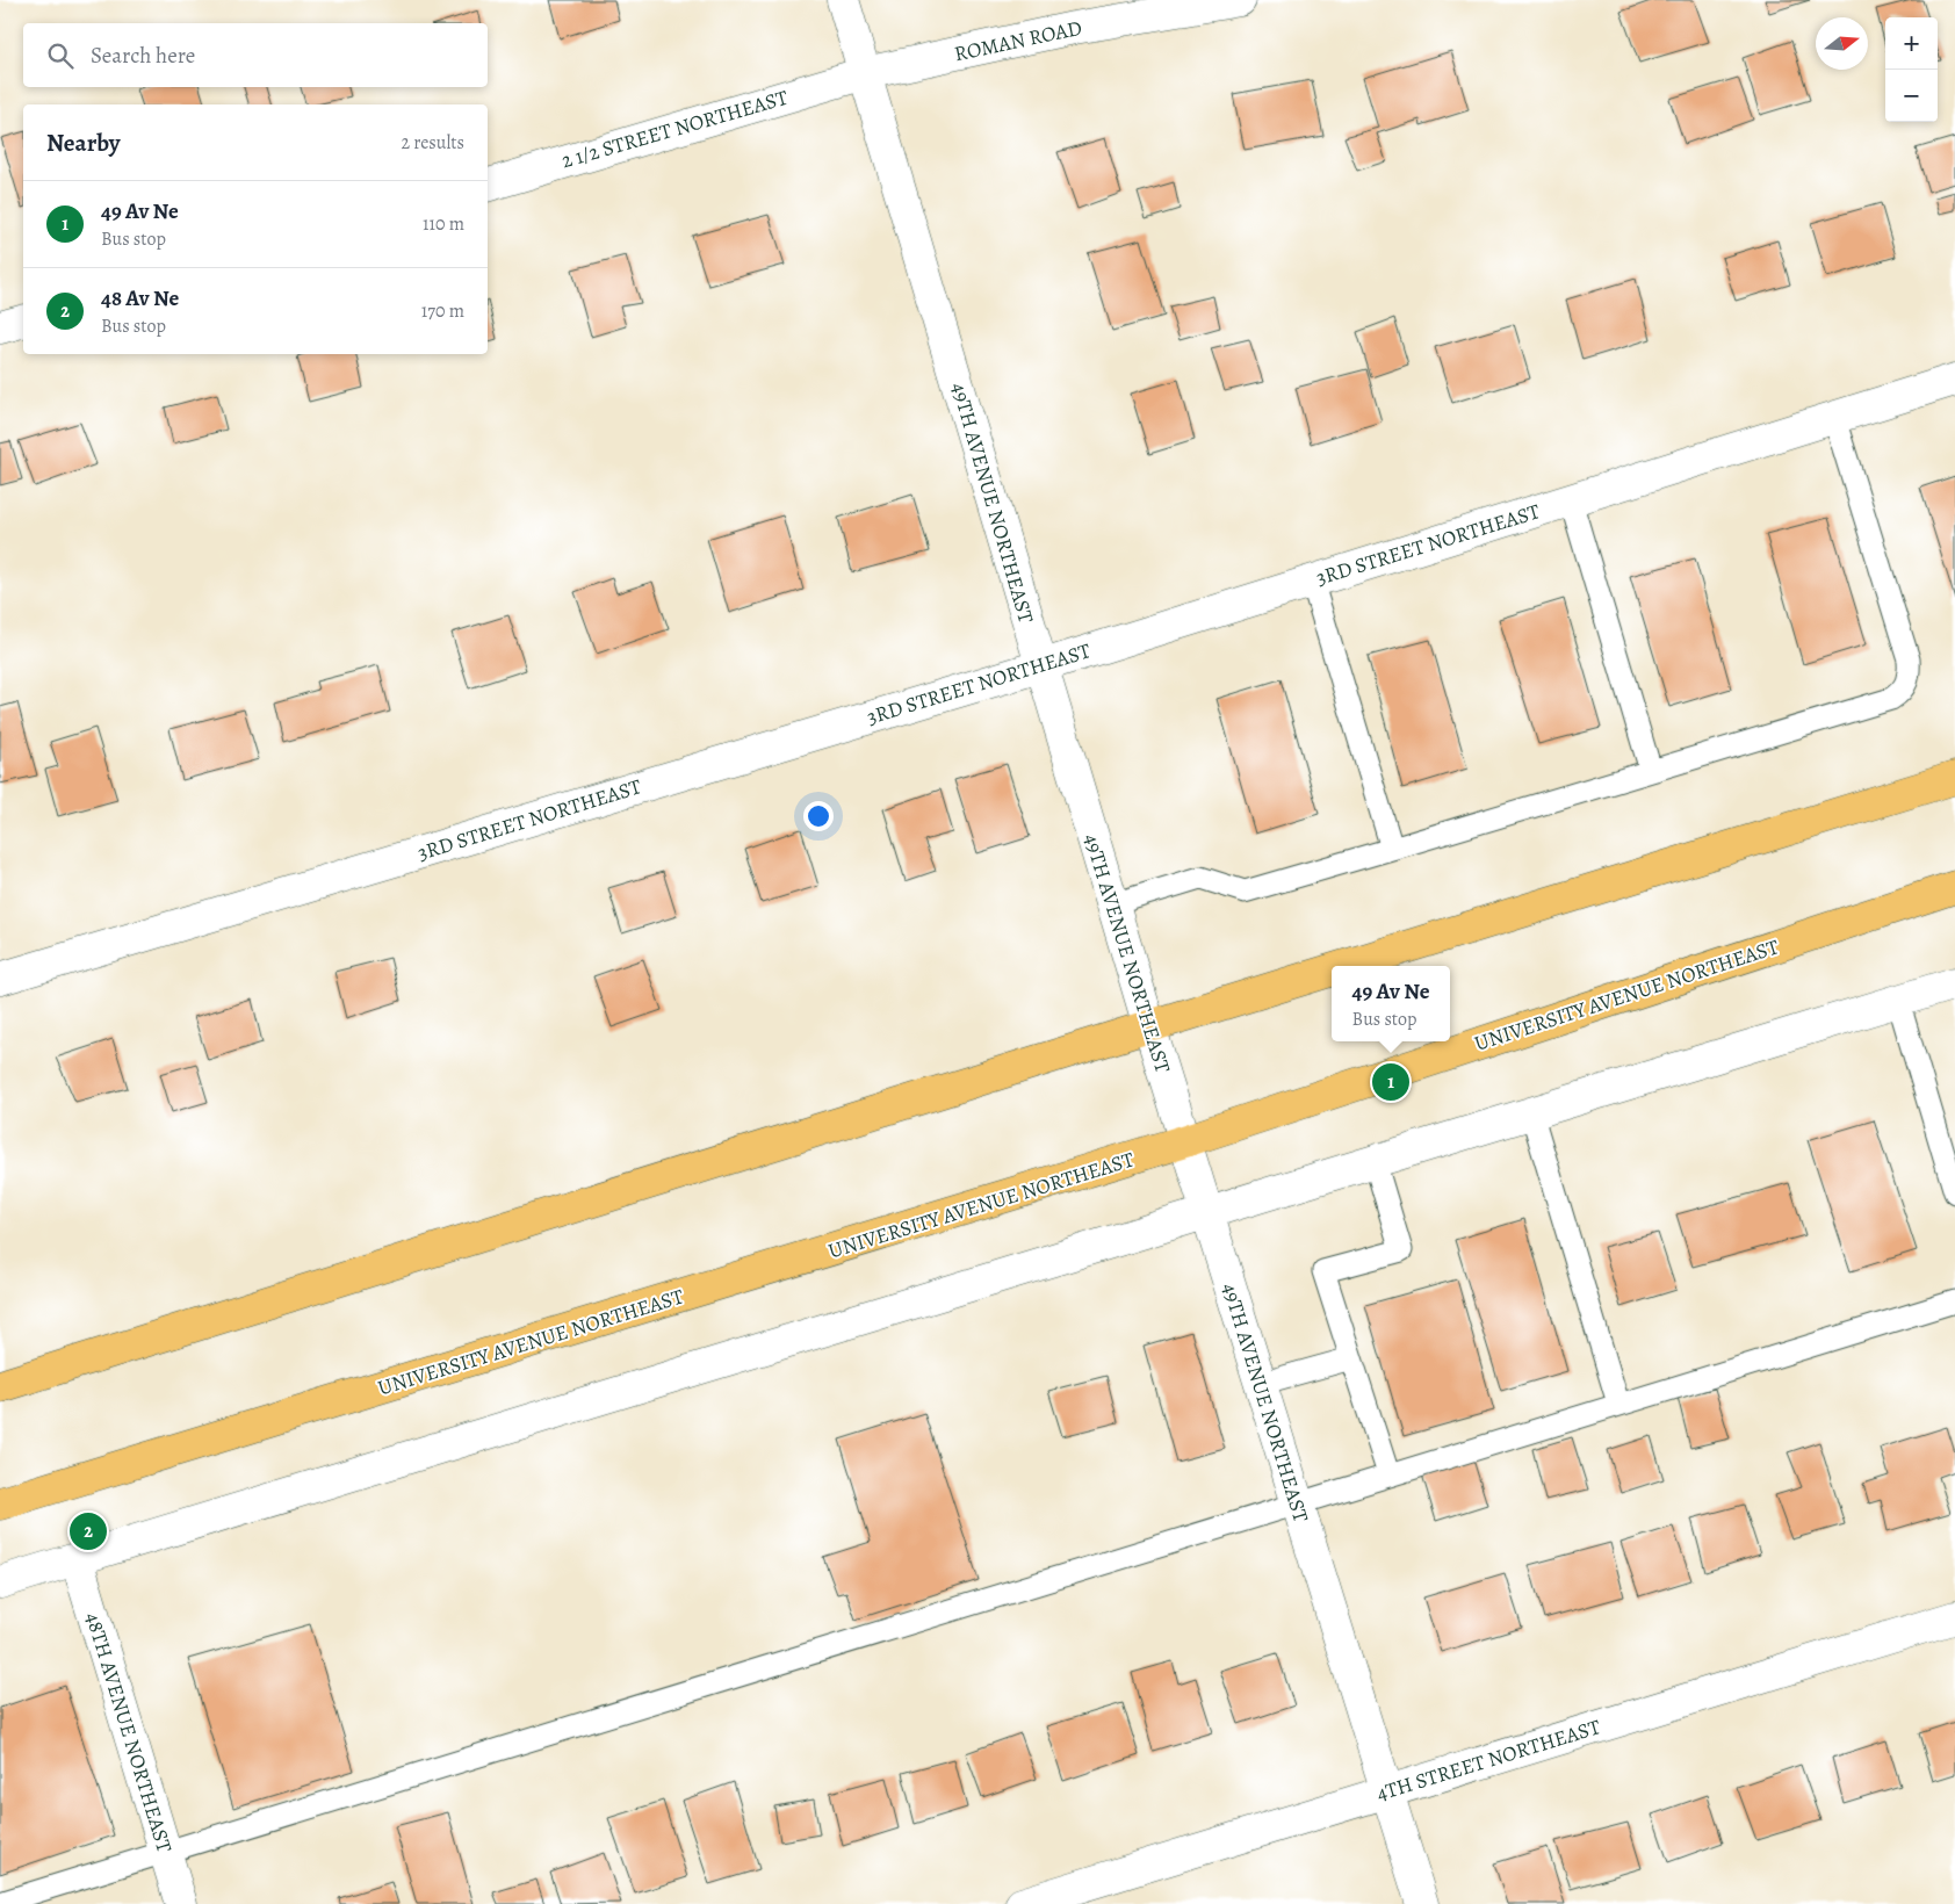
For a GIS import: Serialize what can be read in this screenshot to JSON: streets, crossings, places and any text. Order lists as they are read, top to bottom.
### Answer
{
  "streets": {
    "main road": ["UNIVERSITY AVENUE NORTHEAST"],
    "street": [
      "ROMAN ROAD",
      "2 1/2 STREET NORTHEAST",
      "49TH AVENUE NORTHEAST",
      "3RD STREET NORTHEAST",
      "48TH AVENUE NORTHEAST",
      "4TH STREET NORTHEAST"
    ]
  },
  "crossings": [
    ["ROMAN ROAD", "2 1/2 STREET NORTHEAST"],
    ["ROMAN ROAD", "49TH AVENUE NORTHEAST"],
    ["2 1/2 STREET NORTHEAST", "49TH AVENUE NORTHEAST"],
    ["49TH AVENUE NORTHEAST", "3RD STREET NORTHEAST"],
    ["49TH AVENUE NORTHEAST", "UNIVERSITY AVENUE NORTHEAST"],
    ["49TH AVENUE NORTHEAST", "4TH STREET NORTHEAST"]
  ],
  "north": "right",
  "page": {
    "map_buttons": ["+", "−"],
    "search": "Search here",
    "heading": ["Nearby", "2 results"],
    "list": [
      {
        "mark": "1",
        "name": "49 Av Ne",
        "note": "Bus stop",
        "value": "110 m"
      },
      {
        "mark": "2",
        "name": "48 Av Ne",
        "note": "Bus stop",
        "value": "170 m"
      }
    ],
    "popup": ["49 Av Ne", "Bus stop"],
    "pins": ["1", "2"]
  }
}
